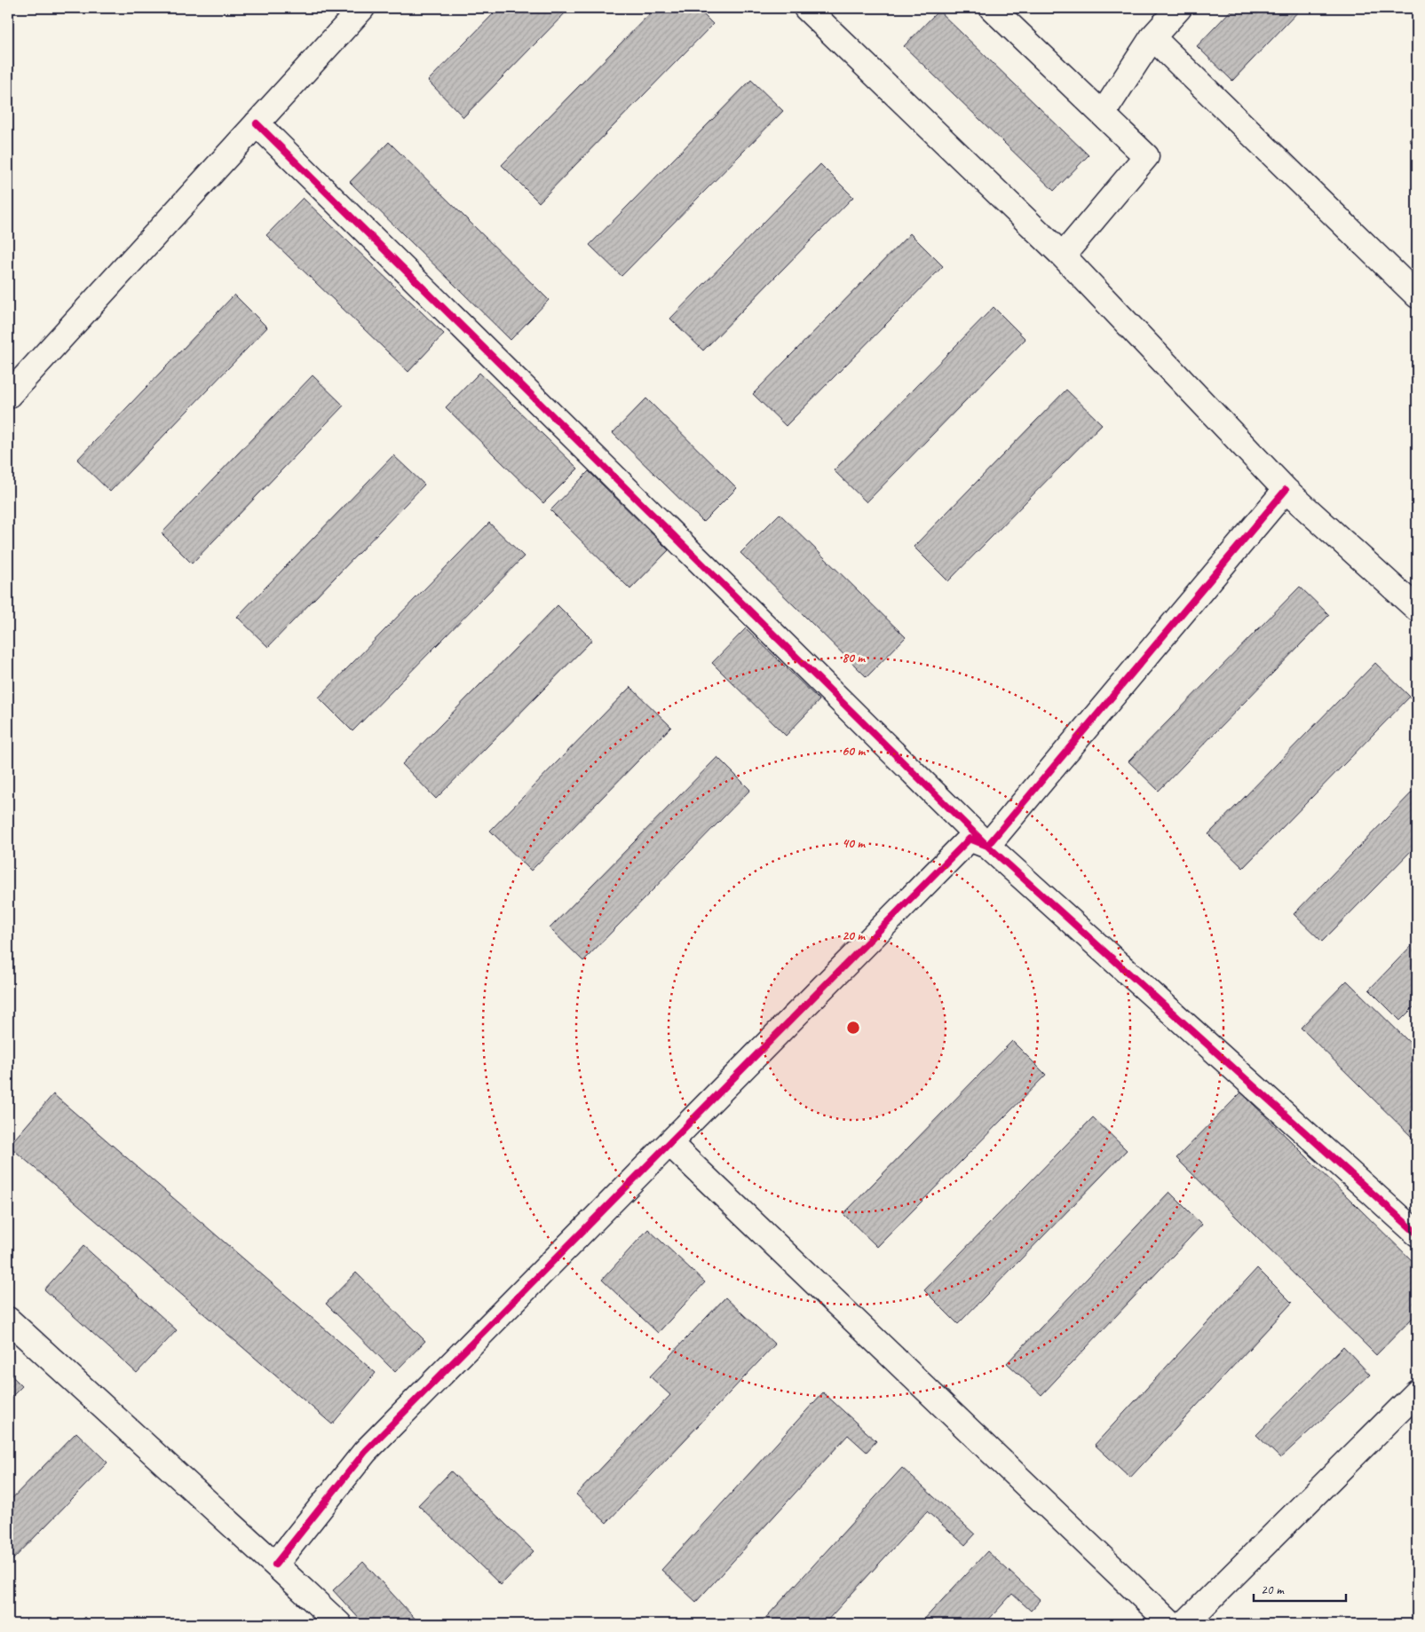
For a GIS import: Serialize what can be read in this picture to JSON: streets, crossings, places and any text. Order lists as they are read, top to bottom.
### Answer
{
  "scale_bar": "20 m",
  "rings": [
    "80 m",
    "60 m",
    "40 m",
    "20 m"
  ]
}
